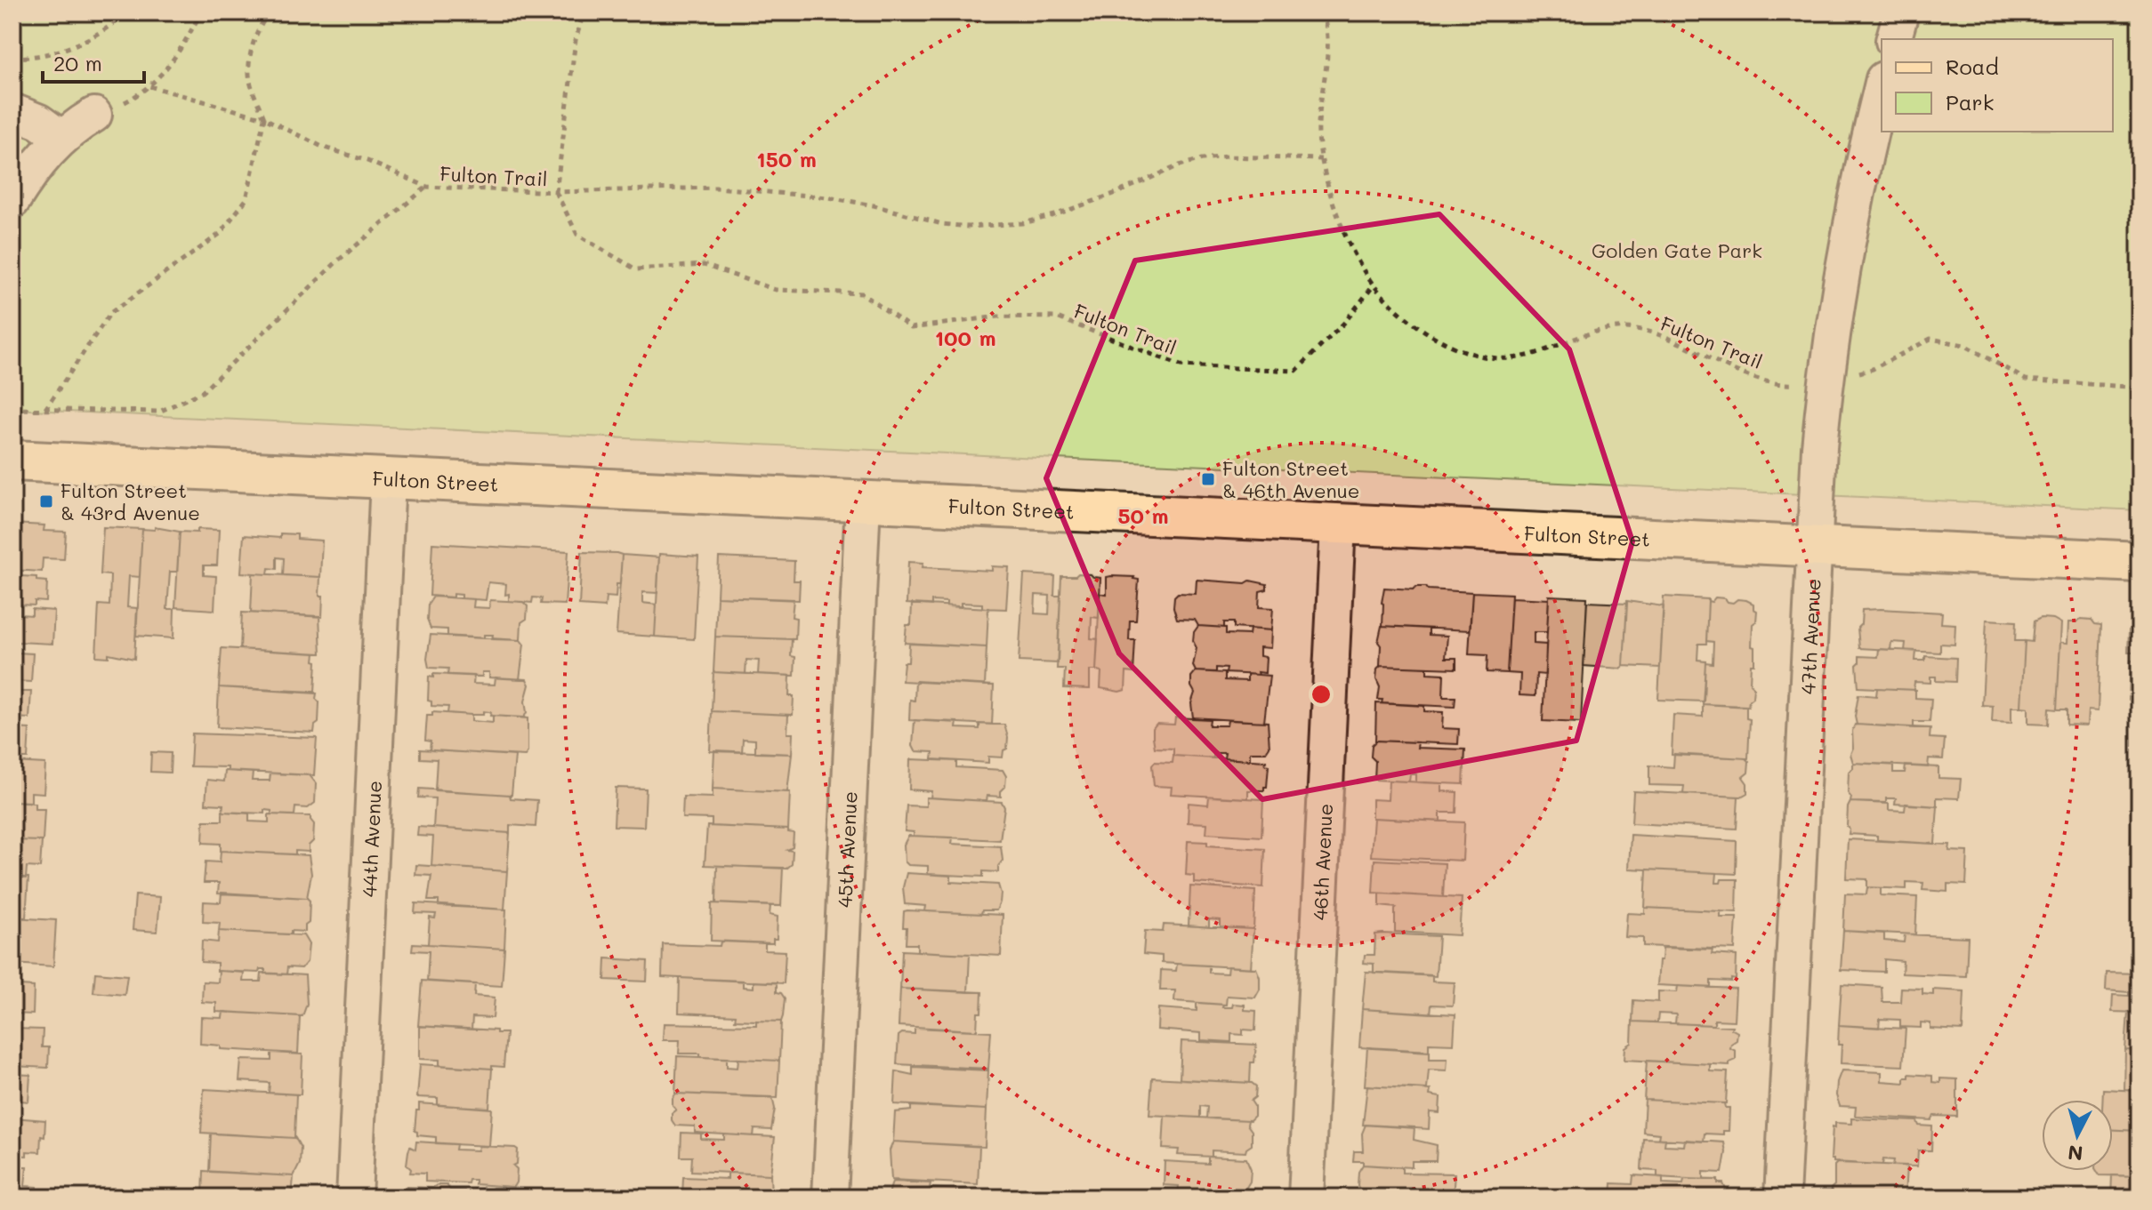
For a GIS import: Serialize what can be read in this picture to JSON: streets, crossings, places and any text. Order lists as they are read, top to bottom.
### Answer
{
  "streets": {
    "main road": ["Fulton Street"],
    "street": [
      "47th Avenue",
      "44th Avenue",
      "45th Avenue",
      "46th Avenue"
    ],
    "path": ["Fulton Trail"]
  },
  "crossings": [
    ["Fulton Trail", "47th Avenue"],
    ["Fulton Street", "47th Avenue"],
    ["Fulton Street", "44th Avenue"],
    ["Fulton Street", "45th Avenue"],
    ["Fulton Street", "46th Avenue"]
  ],
  "parks": ["Golden Gate Park"],
  "places": {
    "transit": ["Fulton Street & 46th Avenue", "Fulton Street & 43rd Avenue"]
  },
  "legend": ["Road", "Park"],
  "scale_bar": "20 m",
  "north": "bottom",
  "rings": ["150 m", "100 m", "50 m"]
}
